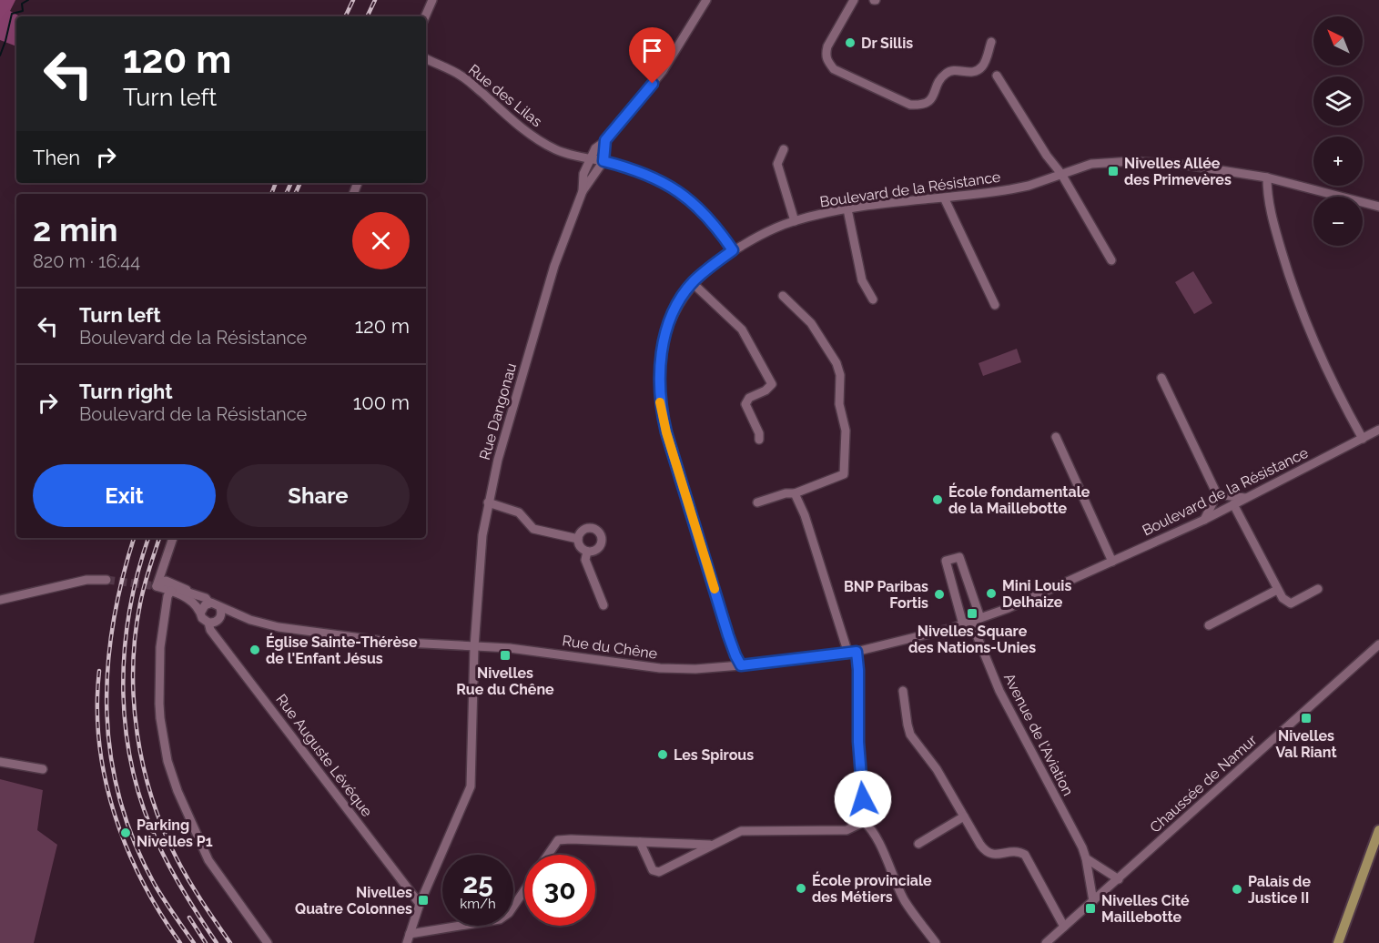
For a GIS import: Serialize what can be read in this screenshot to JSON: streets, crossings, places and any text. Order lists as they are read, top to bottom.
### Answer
{
  "streets": {
    "street": [
      "Rue des Lilas",
      "Boulevard de la Résistance",
      "Rue Dangonau",
      "Rue du Chêne",
      "Avenue de l'Aviation",
      "Rue Auguste Lévéque",
      "Chaussée de Namur"
    ]
  },
  "crossings": [
    ["Rue des Lilas", "Boulevard de la Résistance"],
    ["Rue des Lilas", "Rue Dangonau"],
    ["Boulevard de la Résistance", "Rue du Chêne"],
    ["Boulevard de la Résistance", "Avenue de l'Aviation"],
    ["Rue Dangonau", "Rue du Chêne"],
    ["Rue Dangonau", "Rue Auguste Lévéque"],
    ["Rue du Chêne", "Rue Auguste Lévéque"],
    ["Avenue de l'Aviation", "Chaussée de Namur"]
  ],
  "places": {
    "other": [
      "Dr Sillis",
      "École fondamentale de la Maillebotte",
      "Mini Louis Delhaize",
      "BNP Paribas Fortis",
      "Église Sainte-Thérèse de l'Enfant Jésus",
      "Les Spirous",
      "Parking Nivelles P1",
      "École provinciale des Métiers",
      "Palais de Justice II"
    ],
    "transit": [
      "Nivelles Allée des Primevères",
      "Nivelles Square des Nations-Unies",
      "Nivelles Rue du Chêne",
      "Nivelles Val Riant",
      "Nivelles Quatre Colonnes",
      "Nivelles Cité Maillebotte"
    ]
  },
  "north": "top left",
  "page": {
    "map_buttons": ["+", "−"],
    "turn": ["120 m", "Turn left"],
    "then": "Then",
    "heading": ["2 min", "820 m · 16:44"],
    "list": [
      {
        "name": "Turn left",
        "note": "Boulevard de la Résistance",
        "value": "120 m"
      },
      {
        "name": "Turn right",
        "note": "Boulevard de la Résistance",
        "value": "100 m"
      }
    ],
    "buttons": ["Exit", "Share"],
    "speed": "25 km/h",
    "limit": "30"
  }
}
